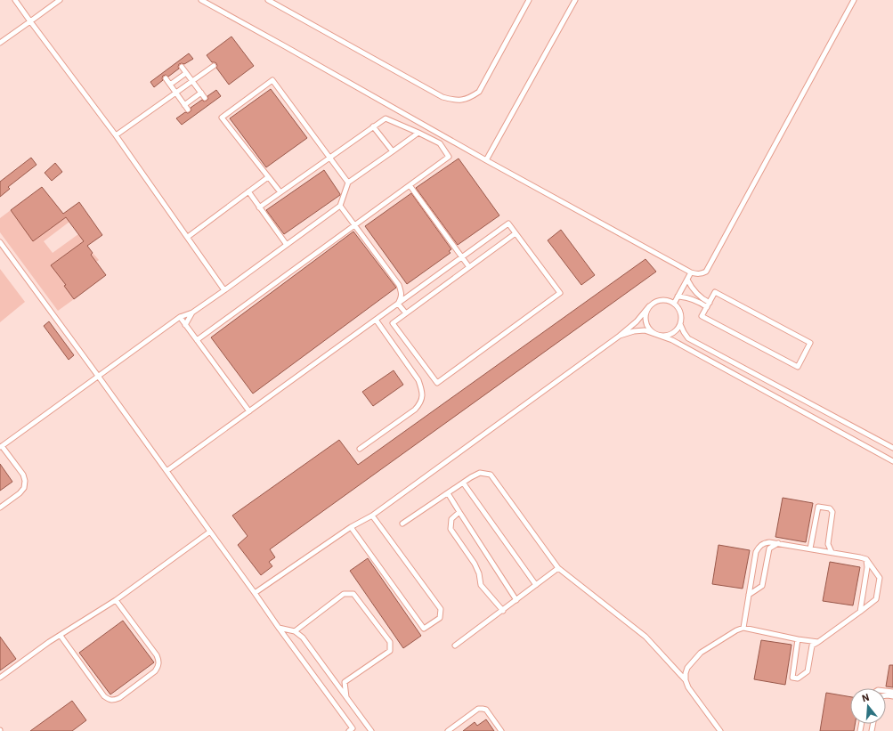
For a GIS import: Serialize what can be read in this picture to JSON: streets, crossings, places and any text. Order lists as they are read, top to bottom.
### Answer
{
  "north": "top"
}
